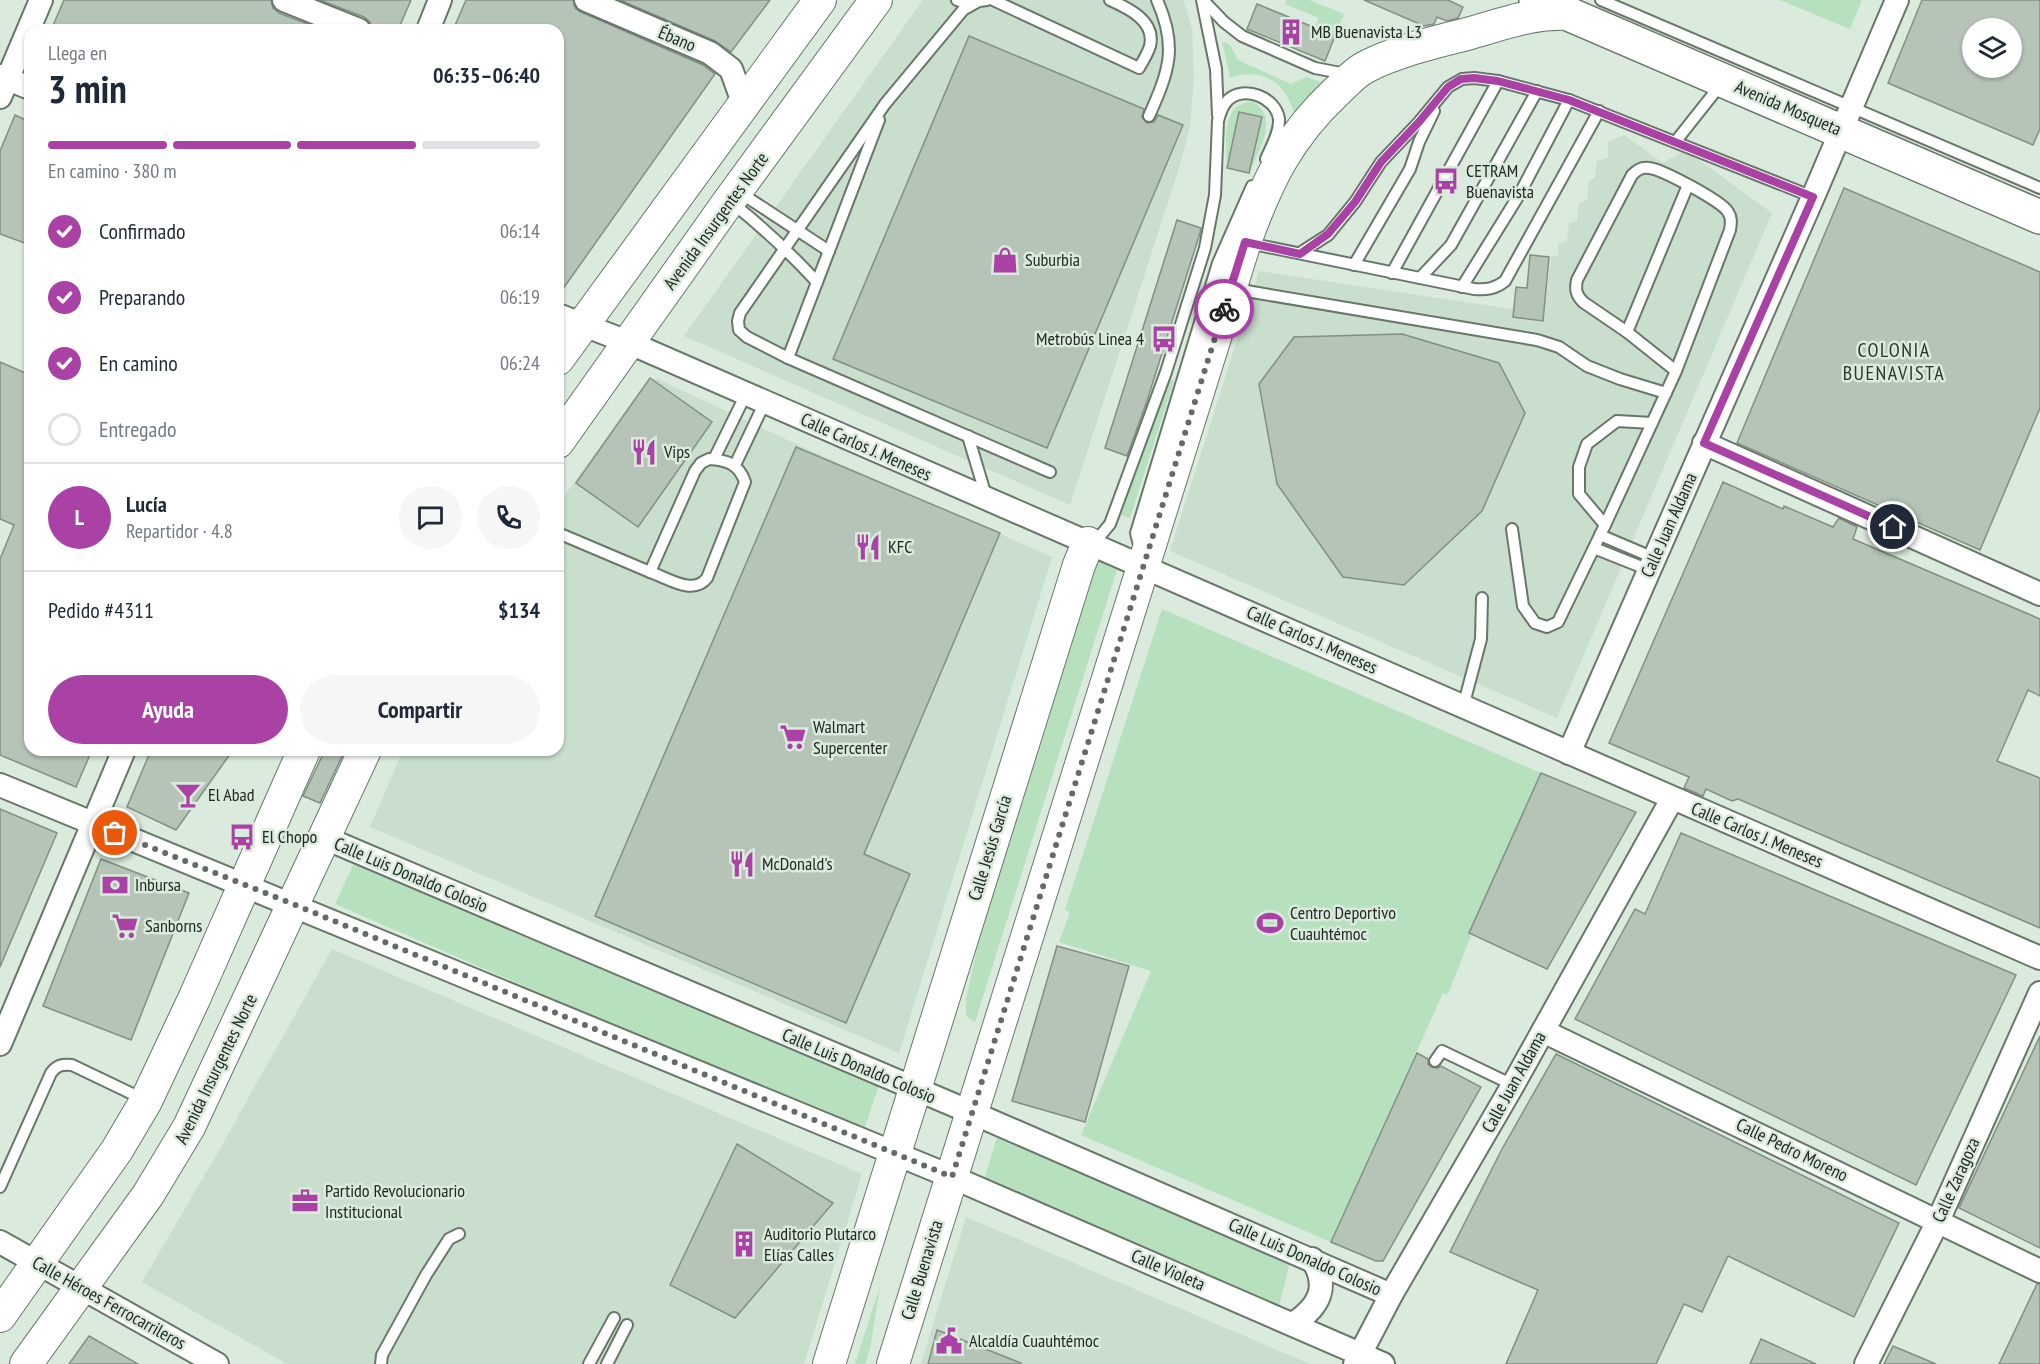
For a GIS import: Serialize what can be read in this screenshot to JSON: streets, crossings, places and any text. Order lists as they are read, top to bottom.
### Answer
{
  "streets": {
    "main road": ["Avenida Mosqueta"],
    "street": [
      "Ébano",
      "Avenida Insurgentes Norte",
      "Calle Carlos J. Meneses",
      "Calle Juan Aldama",
      "Calle Jesús García",
      "Calle Luis Donaldo Colosio",
      "Calle Pedro Moreno",
      "Calle Zaragoza",
      "Calle Buenavista",
      "Calle Violeta",
      "Calle Héroes Ferrocarrileros"
    ]
  },
  "crossings": [
    ["Avenida Mosqueta", "Calle Juan Aldama"],
    ["Avenida Insurgentes Norte", "Calle Carlos J. Meneses"],
    ["Avenida Insurgentes Norte", "Calle Luis Donaldo Colosio"],
    ["Avenida Insurgentes Norte", "Calle Héroes Ferrocarrileros"],
    ["Calle Carlos J. Meneses", "Calle Juan Aldama"],
    ["Calle Carlos J. Meneses", "Calle Jesús García"],
    ["Calle Juan Aldama", "Calle Luis Donaldo Colosio"],
    ["Calle Juan Aldama", "Calle Pedro Moreno"],
    ["Calle Juan Aldama", "Calle Violeta"],
    ["Calle Jesús García", "Calle Luis Donaldo Colosio"],
    ["Calle Pedro Moreno", "Calle Zaragoza"],
    ["Calle Buenavista", "Calle Violeta"]
  ],
  "districts": ["COLONIA BUENAVISTA"],
  "places": {
    "building": ["MB Buenavista L3", "Auditorio Plutarco Elías Calles"],
    "bus stop": ["CETRAM Buenavista", "Metrobús Linea 4", "El Chopo"],
    "shop": ["Suburbia"],
    "restaurant": ["Vips", "KFC", "McDonald's"],
    "supermarket": ["Walmart Supercenter", "Sanborns"],
    "bar": ["El Abad"],
    "bank": ["Inbursa"],
    "sports": ["Centro Deportivo Cuauhtémoc"],
    "office": ["Partido Revolucionario Institucional"],
    "public building": ["Alcaldía Cuauhtémoc"]
  },
  "page": {
    "heading": ["3 min", "Llega en", "06:35–06:40"],
    "panel": [
      "Lucía",
      "Repartidor · 4.8",
      "Pedido #4311",
      "$134"
    ],
    "bar": "En camino · 380 m",
    "list": [
      ["Confirmado", "06:14"],
      ["Preparando", "06:19"],
      ["En camino", "06:24"],
      "Entregado"
    ],
    "round": "L",
    "buttons": ["Ayuda", "Compartir"]
  }
}
